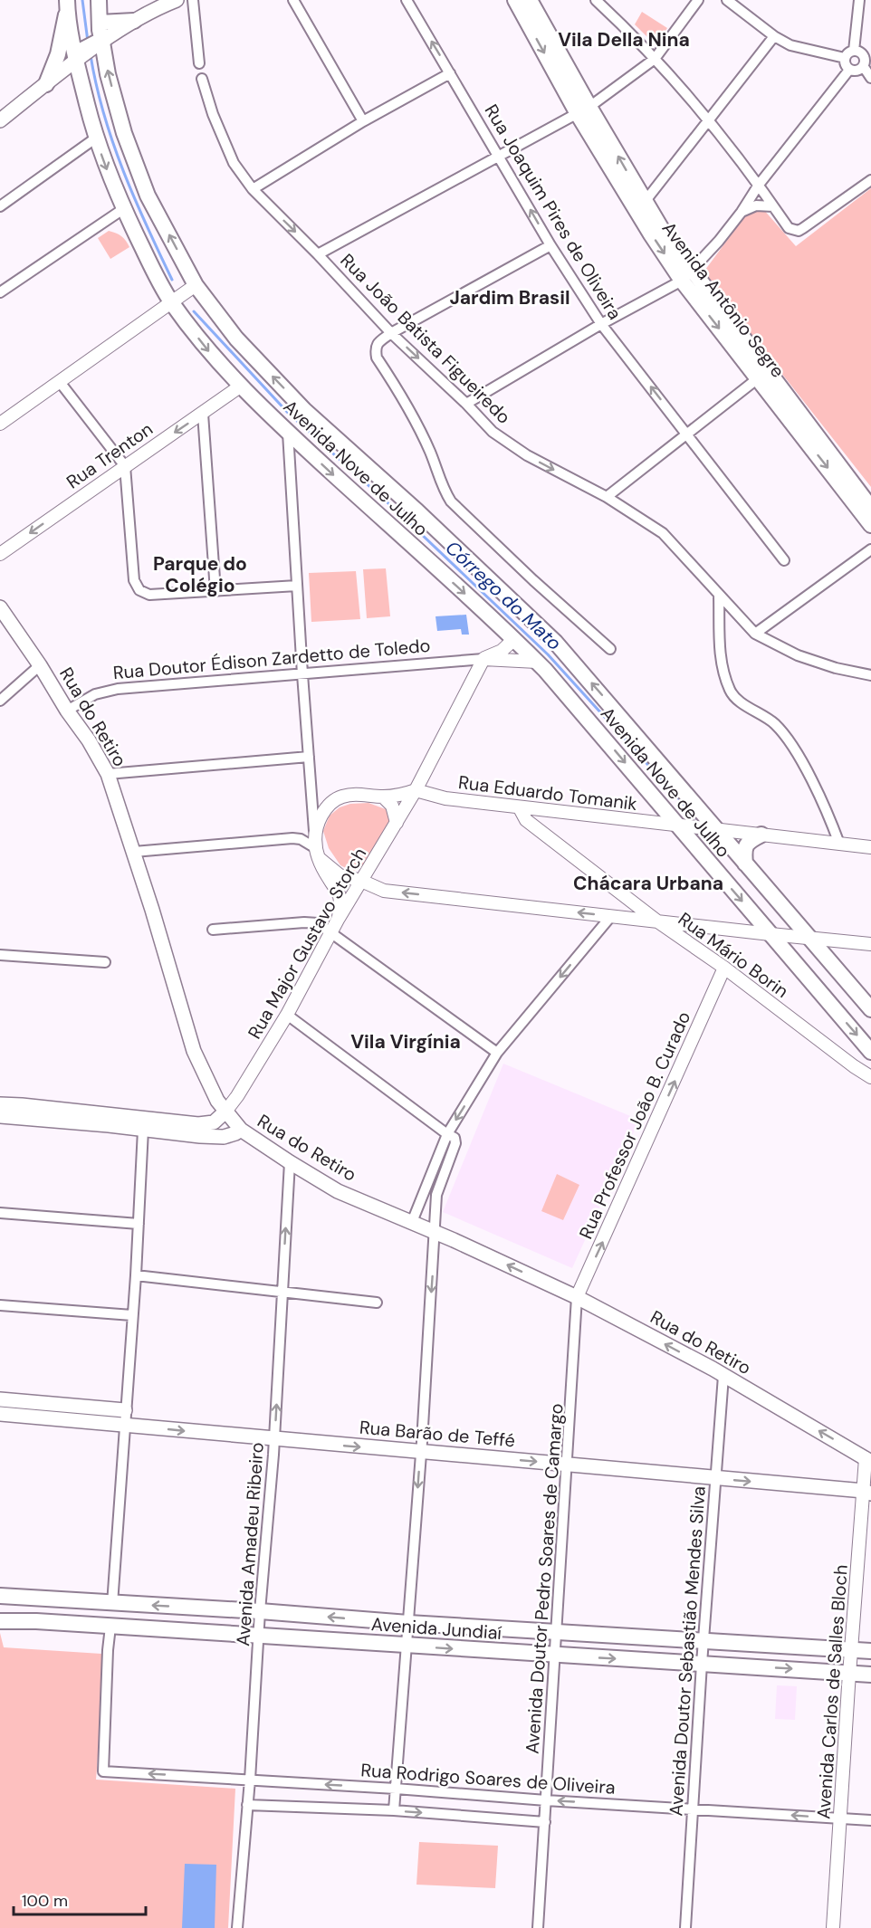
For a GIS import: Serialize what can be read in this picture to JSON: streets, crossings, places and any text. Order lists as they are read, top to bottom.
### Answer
{
  "streets": {
    "main road": [
      "Avenida Antônio Segre",
      "Avenida Nove de Julho",
      "Rua do Retiro",
      "Rua Barão de Teffé",
      "Avenida Jundiaí"
    ],
    "street": [
      "Rua Joaquim Pires de Oliveira",
      "Rua João Batista Figueiredo",
      "Rua Trenton",
      "Rua Doutor Édison Zardetto de Toledo",
      "Rua Eduardo Tomanik",
      "Rua Major Gustavo Storch",
      "Rua Mário Borin",
      "Rua Professor João B. Curado",
      "Avenida Amadeu Ribeiro",
      "Avenida Doutor Pedro Soares de Camargo",
      "Avenida Doutor Sebastião Mendes Silva",
      "Avenida Carlos de Salles Bloch",
      "Rua Rodrigo Soares de Oliveira"
    ]
  },
  "crossings": [
    ["Rua Trenton", "Avenida Nove de Julho"],
    ["Avenida Nove de Julho", "Rua Doutor Édison Zardetto de Toledo"],
    ["Avenida Nove de Julho", "Rua Eduardo Tomanik"],
    ["Rua Doutor Édison Zardetto de Toledo", "Rua do Retiro"],
    ["Rua Doutor Édison Zardetto de Toledo", "Rua Major Gustavo Storch"],
    ["Rua do Retiro", "Rua Major Gustavo Storch"],
    ["Rua do Retiro", "Rua Professor João B. Curado"],
    ["Rua do Retiro", "Avenida Amadeu Ribeiro"],
    ["Rua do Retiro", "Avenida Doutor Pedro Soares de Camargo"],
    ["Rua do Retiro", "Avenida Doutor Sebastião Mendes Silva"],
    ["Rua do Retiro", "Avenida Carlos de Salles Bloch"],
    ["Rua Eduardo Tomanik", "Rua Major Gustavo Storch"],
    ["Rua Eduardo Tomanik", "Rua Mário Borin"],
    ["Rua Mário Borin", "Rua Professor João B. Curado"],
    ["Rua Professor João B. Curado", "Avenida Doutor Pedro Soares de Camargo"],
    ["Rua Barão de Teffé", "Avenida Amadeu Ribeiro"],
    ["Rua Barão de Teffé", "Avenida Doutor Pedro Soares de Camargo"],
    ["Rua Barão de Teffé", "Avenida Doutor Sebastião Mendes Silva"],
    ["Rua Barão de Teffé", "Avenida Carlos de Salles Bloch"],
    ["Avenida Amadeu Ribeiro", "Avenida Jundiaí"],
    ["Avenida Amadeu Ribeiro", "Rua Rodrigo Soares de Oliveira"],
    ["Avenida Doutor Pedro Soares de Camargo", "Avenida Jundiaí"],
    ["Avenida Doutor Pedro Soares de Camargo", "Rua Rodrigo Soares de Oliveira"],
    ["Avenida Jundiaí", "Avenida Doutor Sebastião Mendes Silva"],
    ["Avenida Jundiaí", "Avenida Carlos de Salles Bloch"],
    ["Avenida Jundiaí", "Rua Rodrigo Soares de Oliveira"],
    ["Avenida Doutor Sebastião Mendes Silva", "Rua Rodrigo Soares de Oliveira"],
    ["Avenida Carlos de Salles Bloch", "Rua Rodrigo Soares de Oliveira"]
  ],
  "one_way": [
    "Rua Joaquim Pires de Oliveira",
    "Rua João Batista Figueiredo",
    "Rua do Retiro",
    "Rua Professor João B. Curado",
    "Rua Barão de Teffé",
    "Avenida Amadeu Ribeiro",
    "Rua Rodrigo Soares de Oliveira"
  ],
  "districts": [
    "Vila Della Nina",
    "Jardim Brasil",
    "Parque do Colégio",
    "Chácara Urbana",
    "Vila Virgínia"
  ],
  "water": ["Córrego do Mato"],
  "scale_bar": "100 m"
}
